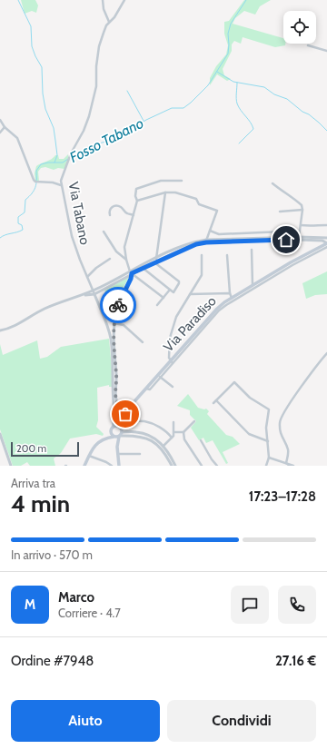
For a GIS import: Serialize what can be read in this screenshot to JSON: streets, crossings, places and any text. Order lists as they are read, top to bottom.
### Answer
{
  "streets": {
    "main road": ["Via Paradiso"],
    "street": ["Via Tabano"]
  },
  "water": ["Fosso Tabano"],
  "scale_bar": "200 m",
  "page": {
    "scale": "200 m",
    "heading": ["4 min", "Arriva tra", "17:23–17:28"],
    "panel": [
      "Marco",
      "Corriere · 4.7",
      "Ordine #7948",
      "27.16 €"
    ],
    "bar": "In arrivo · 570 m",
    "round": "M",
    "buttons": ["Aiuto", "Condividi"]
  }
}
